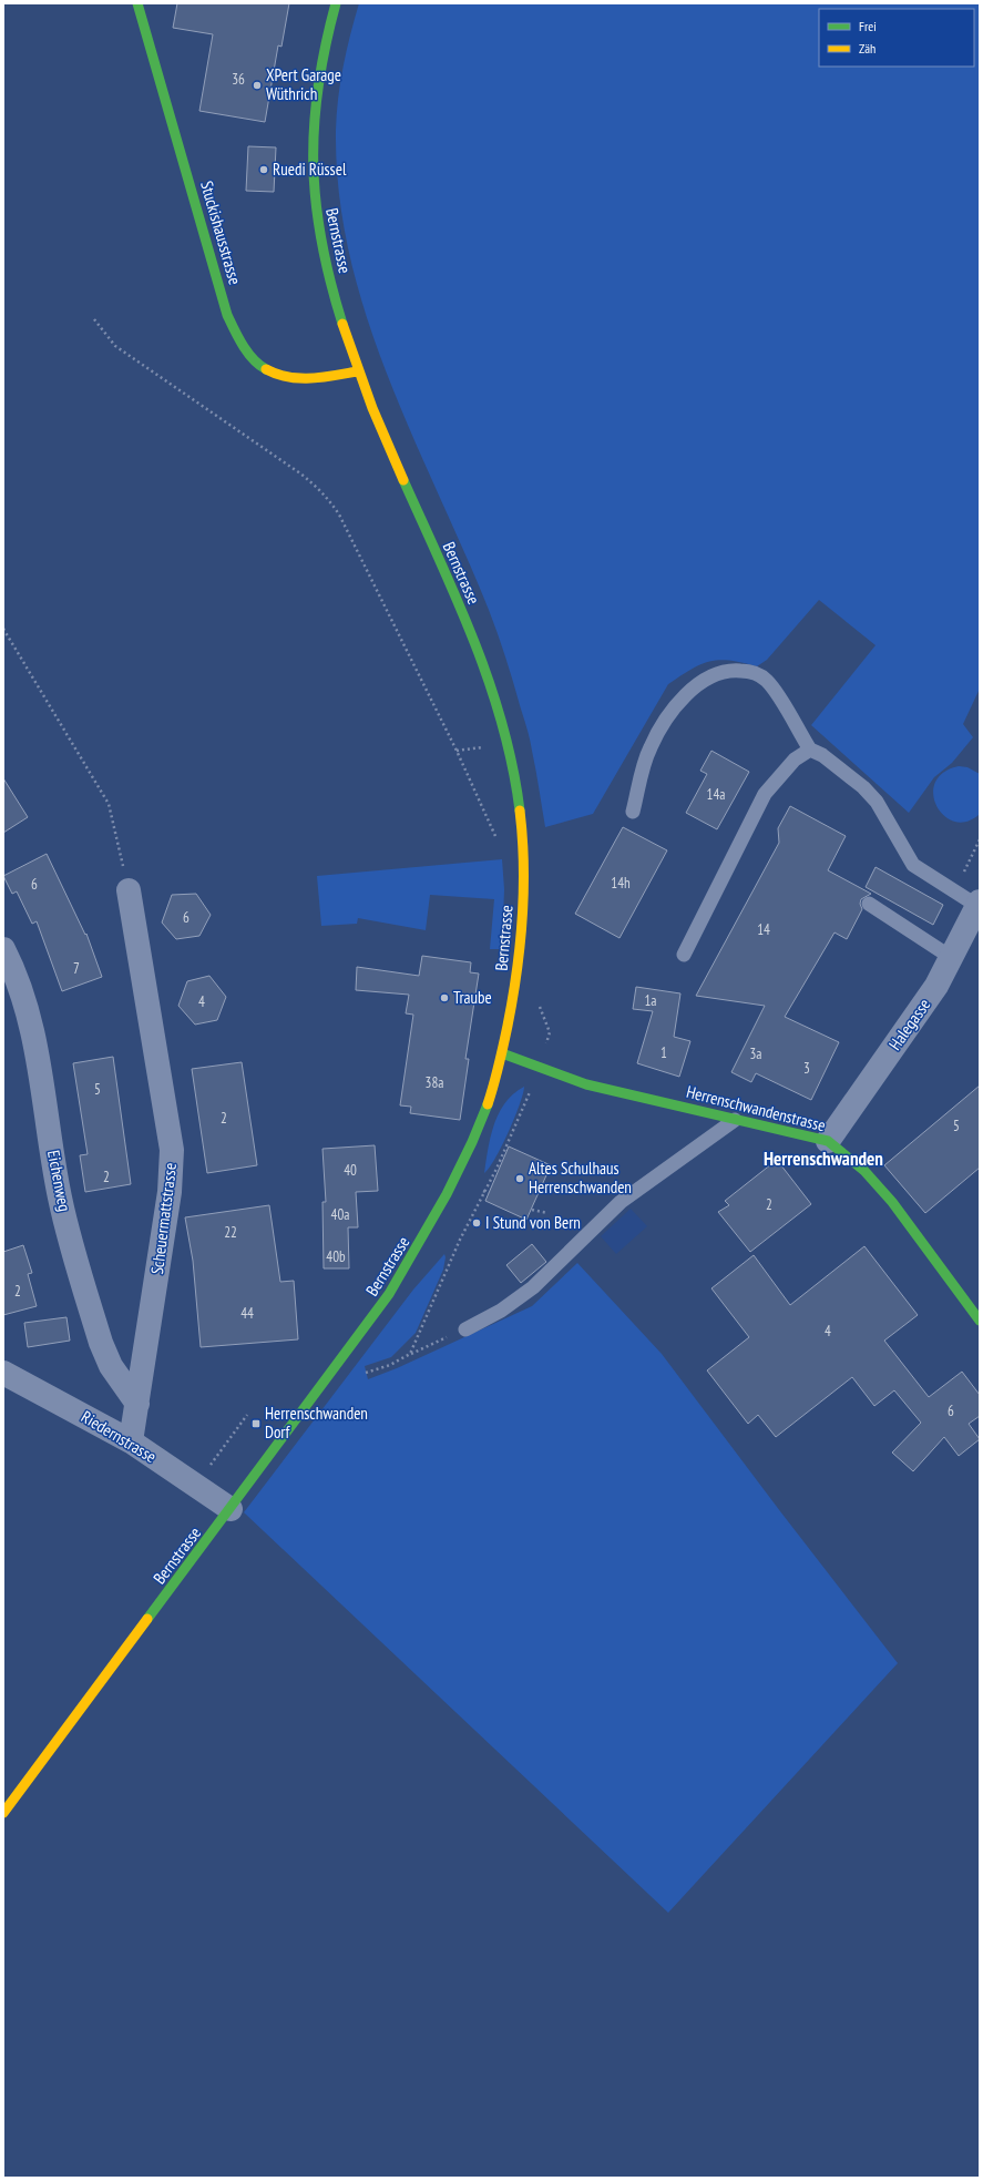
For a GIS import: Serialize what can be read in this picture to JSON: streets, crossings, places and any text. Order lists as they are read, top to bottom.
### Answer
{
  "streets": {
    "main road": ["Stuckishausstrasse", "Bernstrasse", "Herrenschwandenstrasse"],
    "street": [
      "Halegasse",
      "Eichenweg",
      "Scheuermattstrasse",
      "Riedernstrasse"
    ]
  },
  "crossings": [
    ["Stuckishausstrasse", "Bernstrasse"],
    ["Bernstrasse", "Herrenschwandenstrasse"],
    ["Bernstrasse", "Riedernstrasse"],
    ["Halegasse", "Herrenschwandenstrasse"],
    ["Eichenweg", "Scheuermattstrasse"],
    ["Scheuermattstrasse", "Riedernstrasse"]
  ],
  "districts": ["Herrenschwanden"],
  "places": {
    "other": [
      "XPert Garage Wüthrich",
      "Ruedi Rüssel",
      "Traube",
      "Altes Schulhaus Herrenschwanden",
      "I Stund von Bern"
    ],
    "transit": ["Herrenschwanden Dorf"]
  },
  "house_numbers": [
    "36",
    "14a",
    "14h",
    "6",
    "6",
    "14",
    "7",
    "1a",
    "4",
    "1",
    "3a",
    "3",
    "38a",
    "5",
    "2",
    "5",
    "40",
    "2",
    "2",
    "40a",
    "22",
    "40b",
    "2",
    "44",
    "4",
    "6"
  ],
  "legend": ["Frei", "Zäh"]
}
